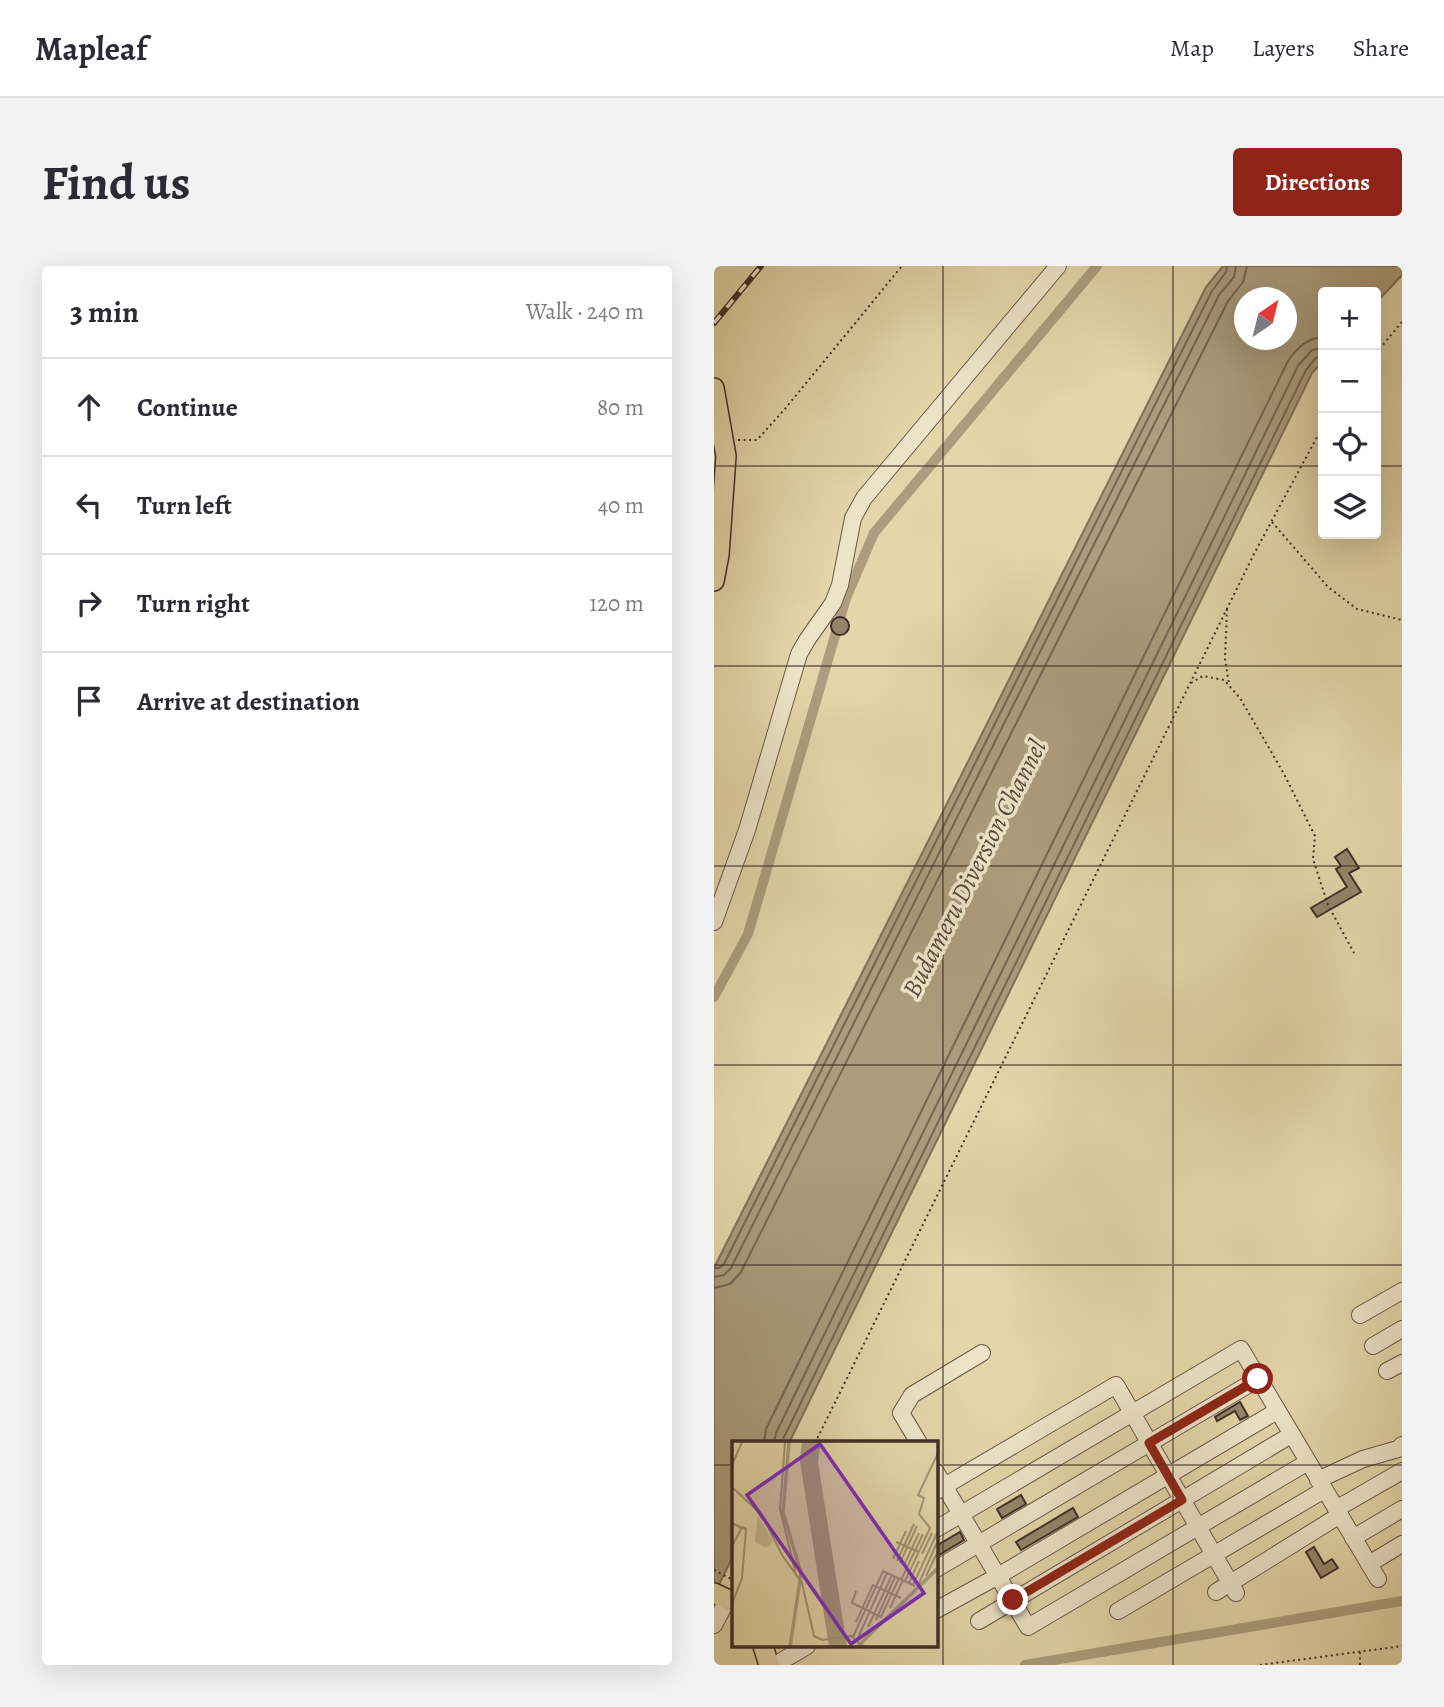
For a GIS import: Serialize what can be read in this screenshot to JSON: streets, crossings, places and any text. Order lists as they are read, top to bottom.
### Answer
{
  "water": ["Budameru Diversion Channel"],
  "north": "top right",
  "page": {
    "header": "Mapleaf",
    "nav": ["Map", "Layers", "Share"],
    "buttons": "Directions",
    "title": "Find us",
    "heading": ["3 min", "Walk · 240 m"],
    "map_buttons": ["+", "−"],
    "list": [
      ["Continue", "80 m"],
      ["Turn left", "40 m"],
      ["Turn right", "120 m"],
      "Arrive at destination"
    ]
  }
}
